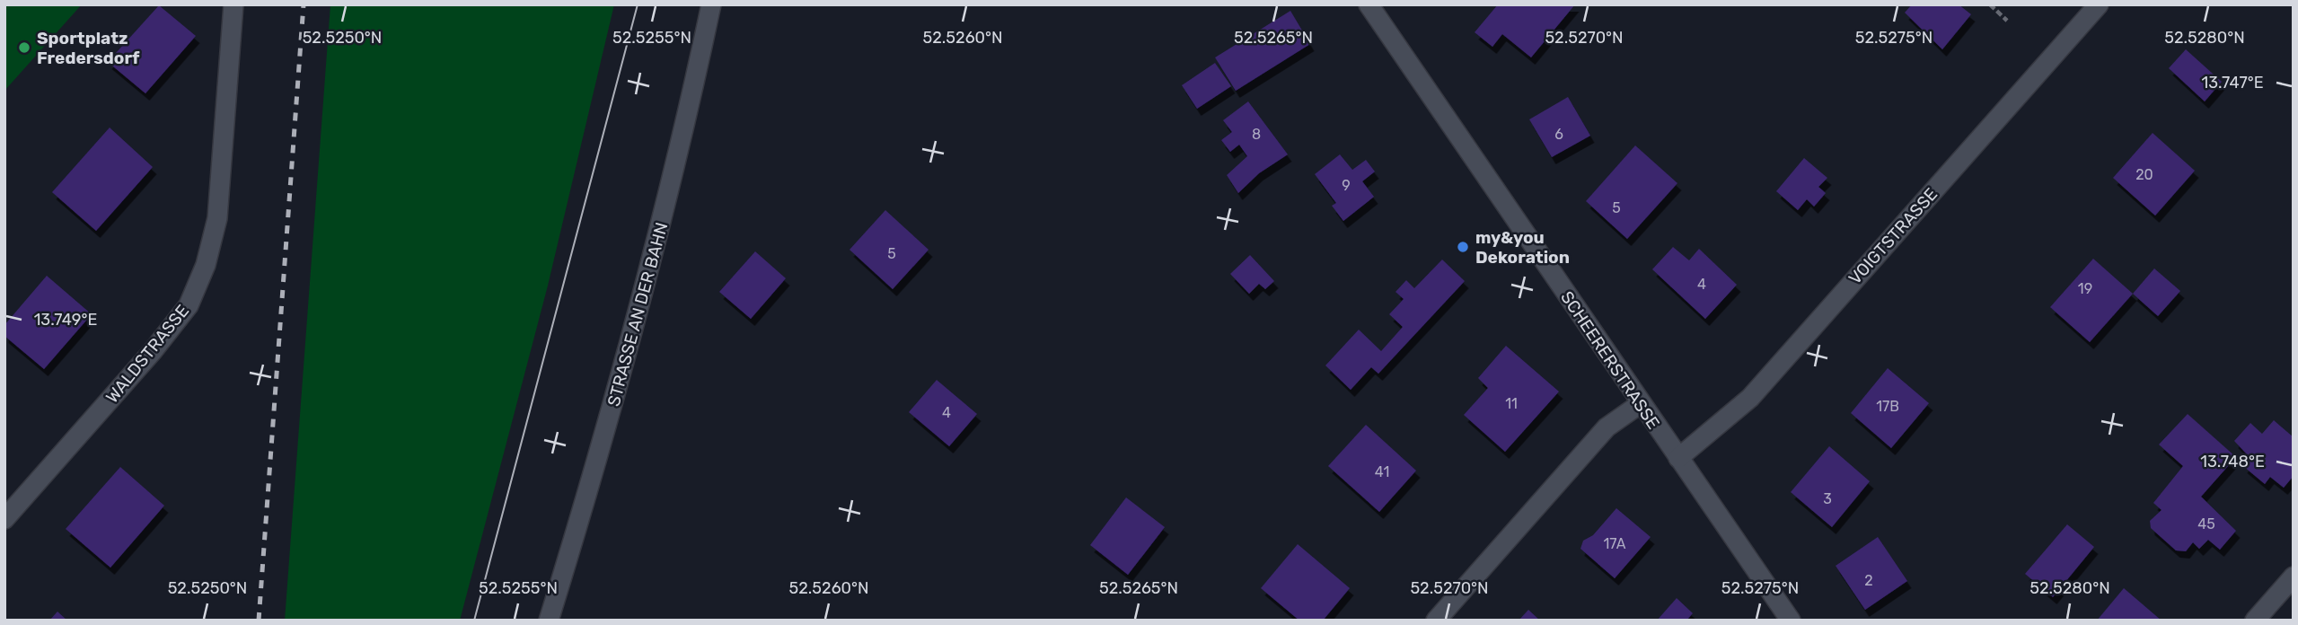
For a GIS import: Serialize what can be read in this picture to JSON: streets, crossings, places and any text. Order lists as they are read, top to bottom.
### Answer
{
  "streets": {
    "street": [
      "VOIGTSTRASSE",
      "STRASSE AN DER BAHN",
      "WALDSTRASSE",
      "SCHEERERSTRASSE"
    ]
  },
  "crossings": [
    ["VOIGTSTRASSE", "SCHEERERSTRASSE"]
  ],
  "places": ["Sportplatz Fredersdorf", "my&you Dekoration"],
  "house_numbers": [
    "8",
    "6",
    "20",
    "9",
    "5",
    "5",
    "4",
    "19",
    "11",
    "17B",
    "4",
    "41",
    "3",
    "45",
    "17A",
    "2"
  ],
  "coordinates": [
    "52.5250°N",
    "52.5265°N",
    "52.5270°N",
    "52.5275°N",
    "52.5280°N",
    "52.5255°N",
    "52.5260°N",
    "13.747°E",
    "13.749°E",
    "13.748°E"
  ]
}
